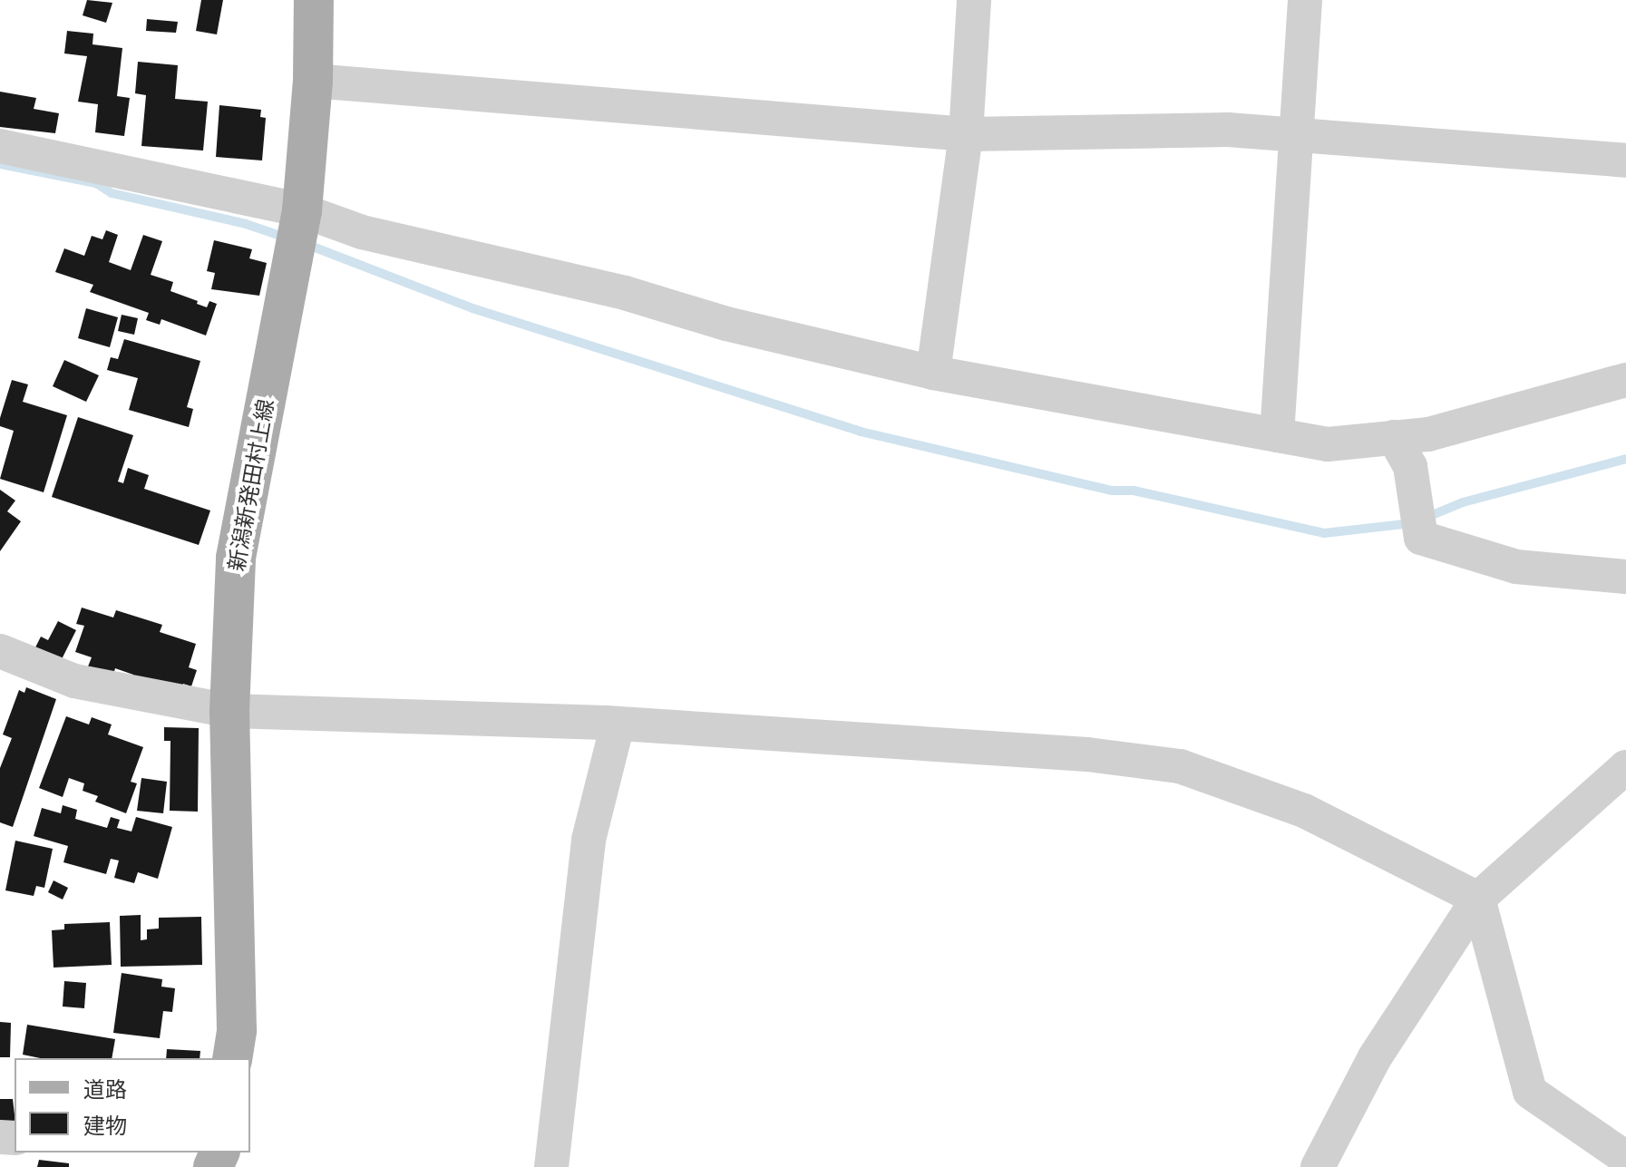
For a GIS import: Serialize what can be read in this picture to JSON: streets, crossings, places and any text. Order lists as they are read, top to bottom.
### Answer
{
  "streets": {
    "main road": ["新潟新発田村上線"]
  },
  "legend": ["道路", "建物"]
}
